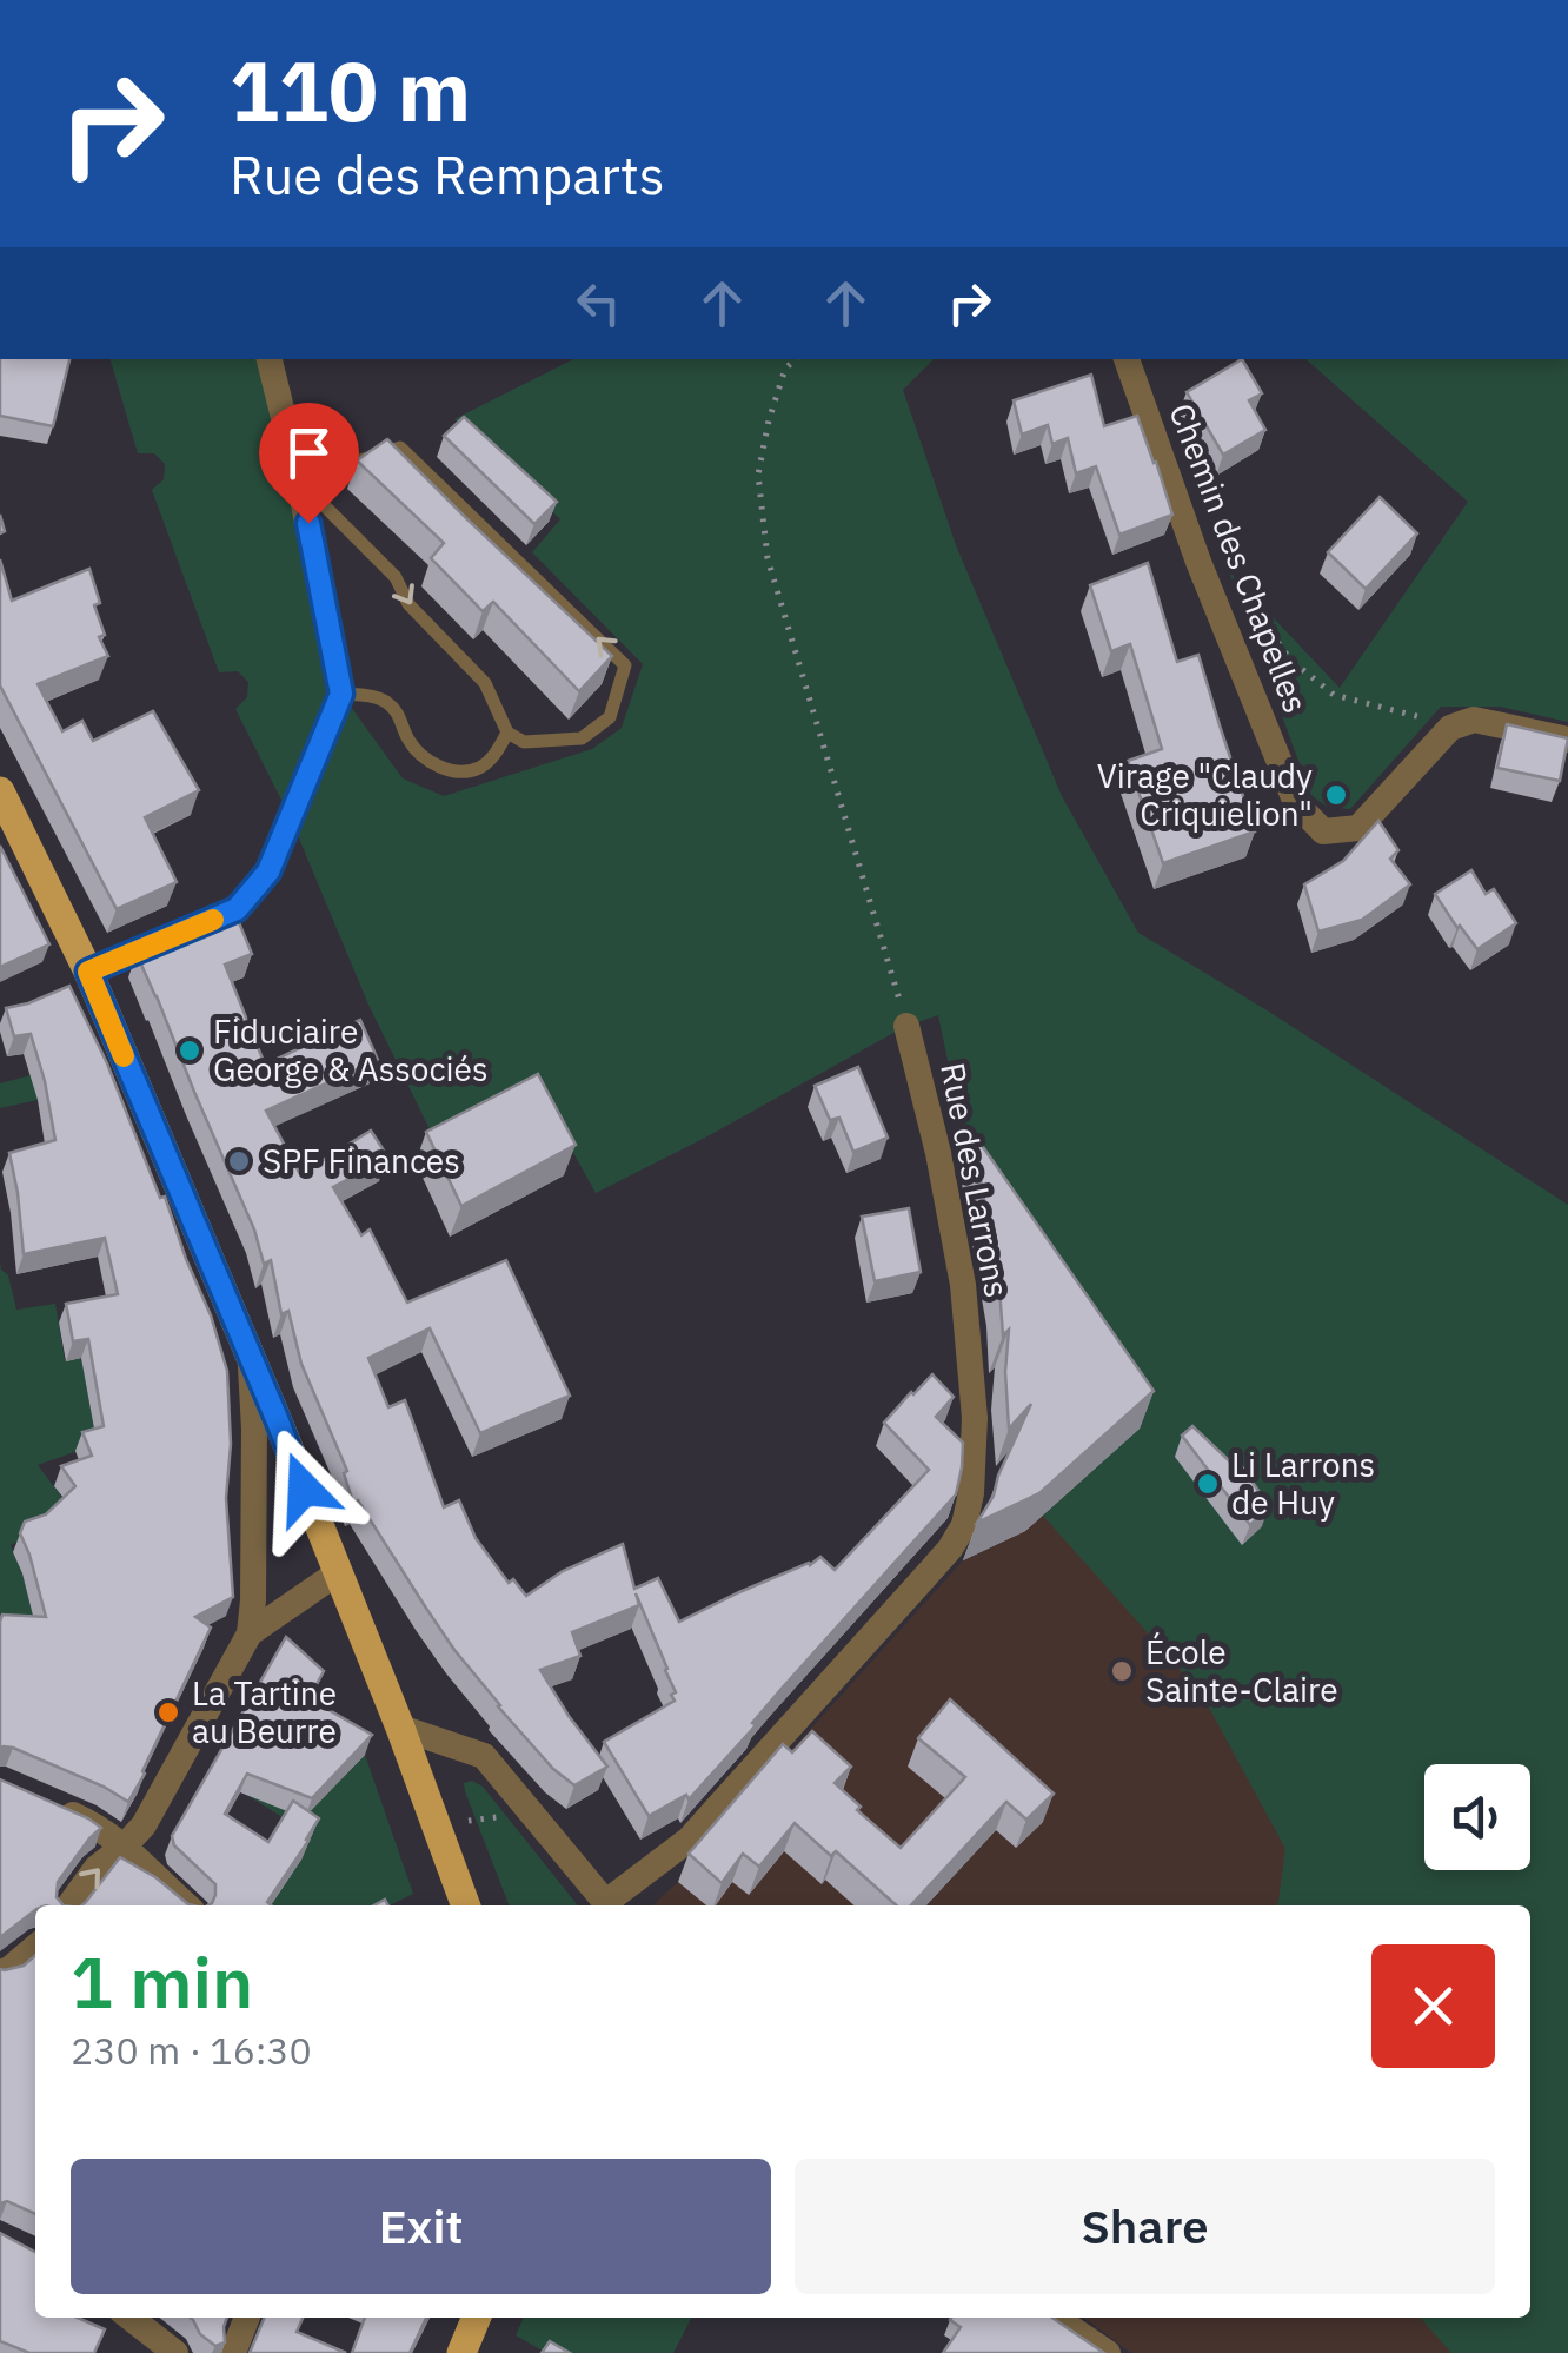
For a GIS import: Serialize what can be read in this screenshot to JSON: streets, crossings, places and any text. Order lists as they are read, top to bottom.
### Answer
{
  "streets": {
    "street": ["Chemin des Chapelles", "Rue des Larrons"]
  },
  "places": [
    "Virage \"Claudy Criquielion\"",
    "Fiduciaire George & Associés",
    "SPF Finances",
    "Li Larrons de Huy",
    "École Sainte-Claire",
    "La Tartine au Beurre"
  ],
  "page": {
    "turn": ["110 m", "Rue des Remparts"],
    "heading": ["1 min", "230 m · 16:30"],
    "buttons": ["Exit", "Share"]
  }
}
